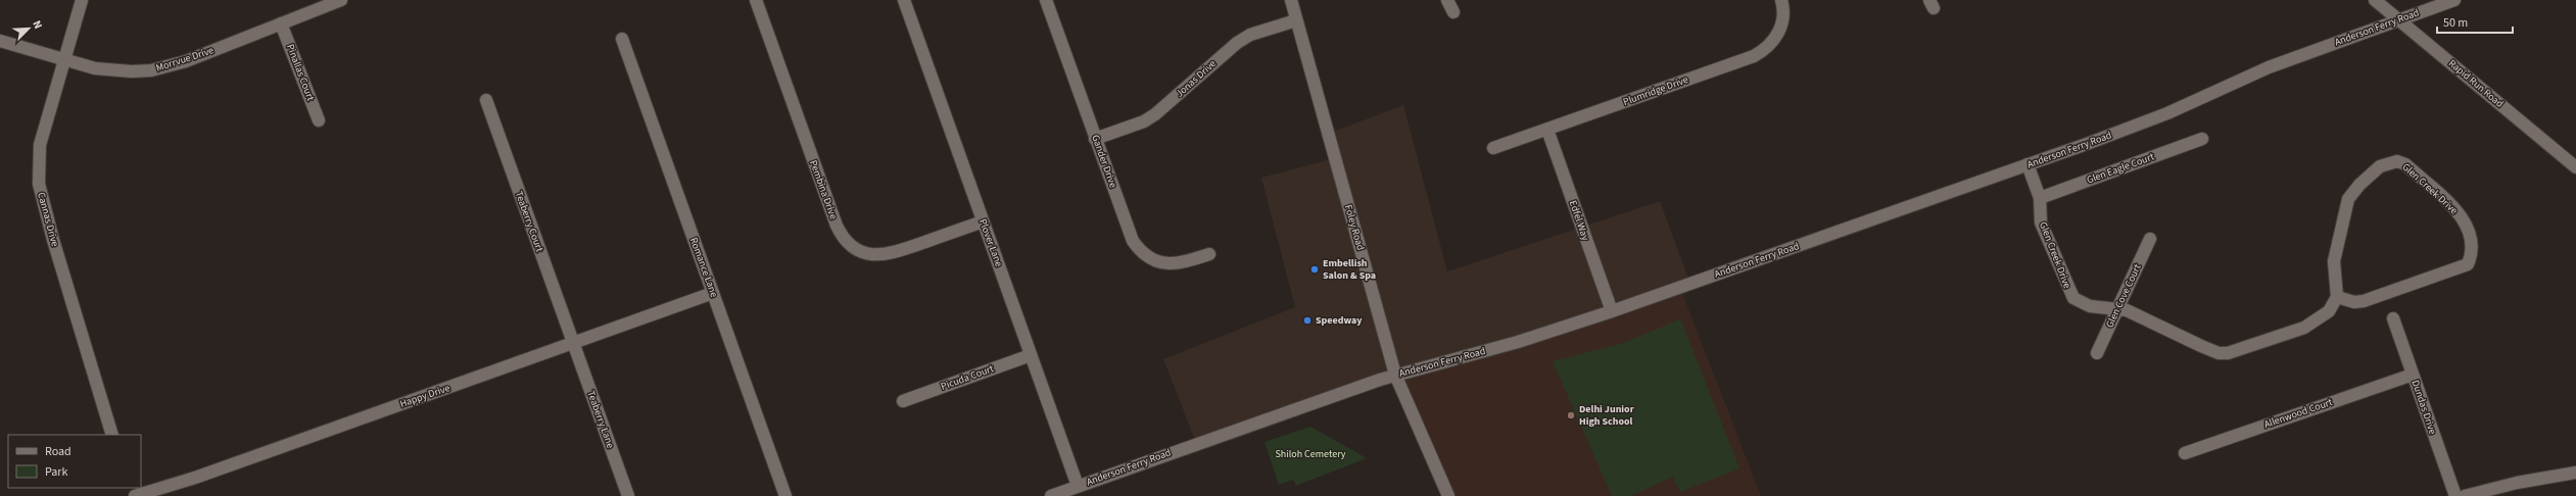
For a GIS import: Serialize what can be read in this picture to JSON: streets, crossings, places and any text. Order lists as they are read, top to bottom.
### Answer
{
  "streets": {
    "street": [
      "Anderson Ferry Road",
      "Morrvue Drive",
      "Pinallas Court",
      "Jonas Drive",
      "Rapid Run Road",
      "Plumridge Drive",
      "Gander Drive",
      "Glen Eagle Court",
      "Glen Creek Drive",
      "Pembina Drive",
      "Cannas Drive",
      "Edfel Way",
      "Teaberry Court",
      "Foley Road",
      "Plover Lane",
      "Romance Lane",
      "Glen Cove Court",
      "Picuda Court",
      "Happy Drive",
      "Dundas Drive",
      "Allenwood Court",
      "Teaberry Lane"
    ]
  },
  "crossings": [
    ["Anderson Ferry Road", "Rapid Run Road"],
    ["Anderson Ferry Road", "Glen Creek Drive"],
    ["Anderson Ferry Road", "Edfel Way"],
    ["Anderson Ferry Road", "Foley Road"],
    ["Anderson Ferry Road", "Plover Lane"],
    ["Morrvue Drive", "Pinallas Court"],
    ["Morrvue Drive", "Cannas Drive"],
    ["Jonas Drive", "Gander Drive"],
    ["Jonas Drive", "Foley Road"],
    ["Plumridge Drive", "Edfel Way"],
    ["Glen Eagle Court", "Glen Creek Drive"],
    ["Glen Creek Drive", "Glen Cove Court"],
    ["Pembina Drive", "Plover Lane"],
    ["Teaberry Court", "Happy Drive"],
    ["Teaberry Court", "Teaberry Lane"],
    ["Plover Lane", "Picuda Court"],
    ["Romance Lane", "Happy Drive"],
    ["Happy Drive", "Teaberry Lane"],
    ["Dundas Drive", "Allenwood Court"]
  ],
  "parks": ["Shiloh Cemetery"],
  "places": ["Embellish Salon & Spa", "Speedway", "Delhi Junior High School"],
  "legend": ["Road", "Park"],
  "scale_bar": "50 m",
  "north": "top right"
}
